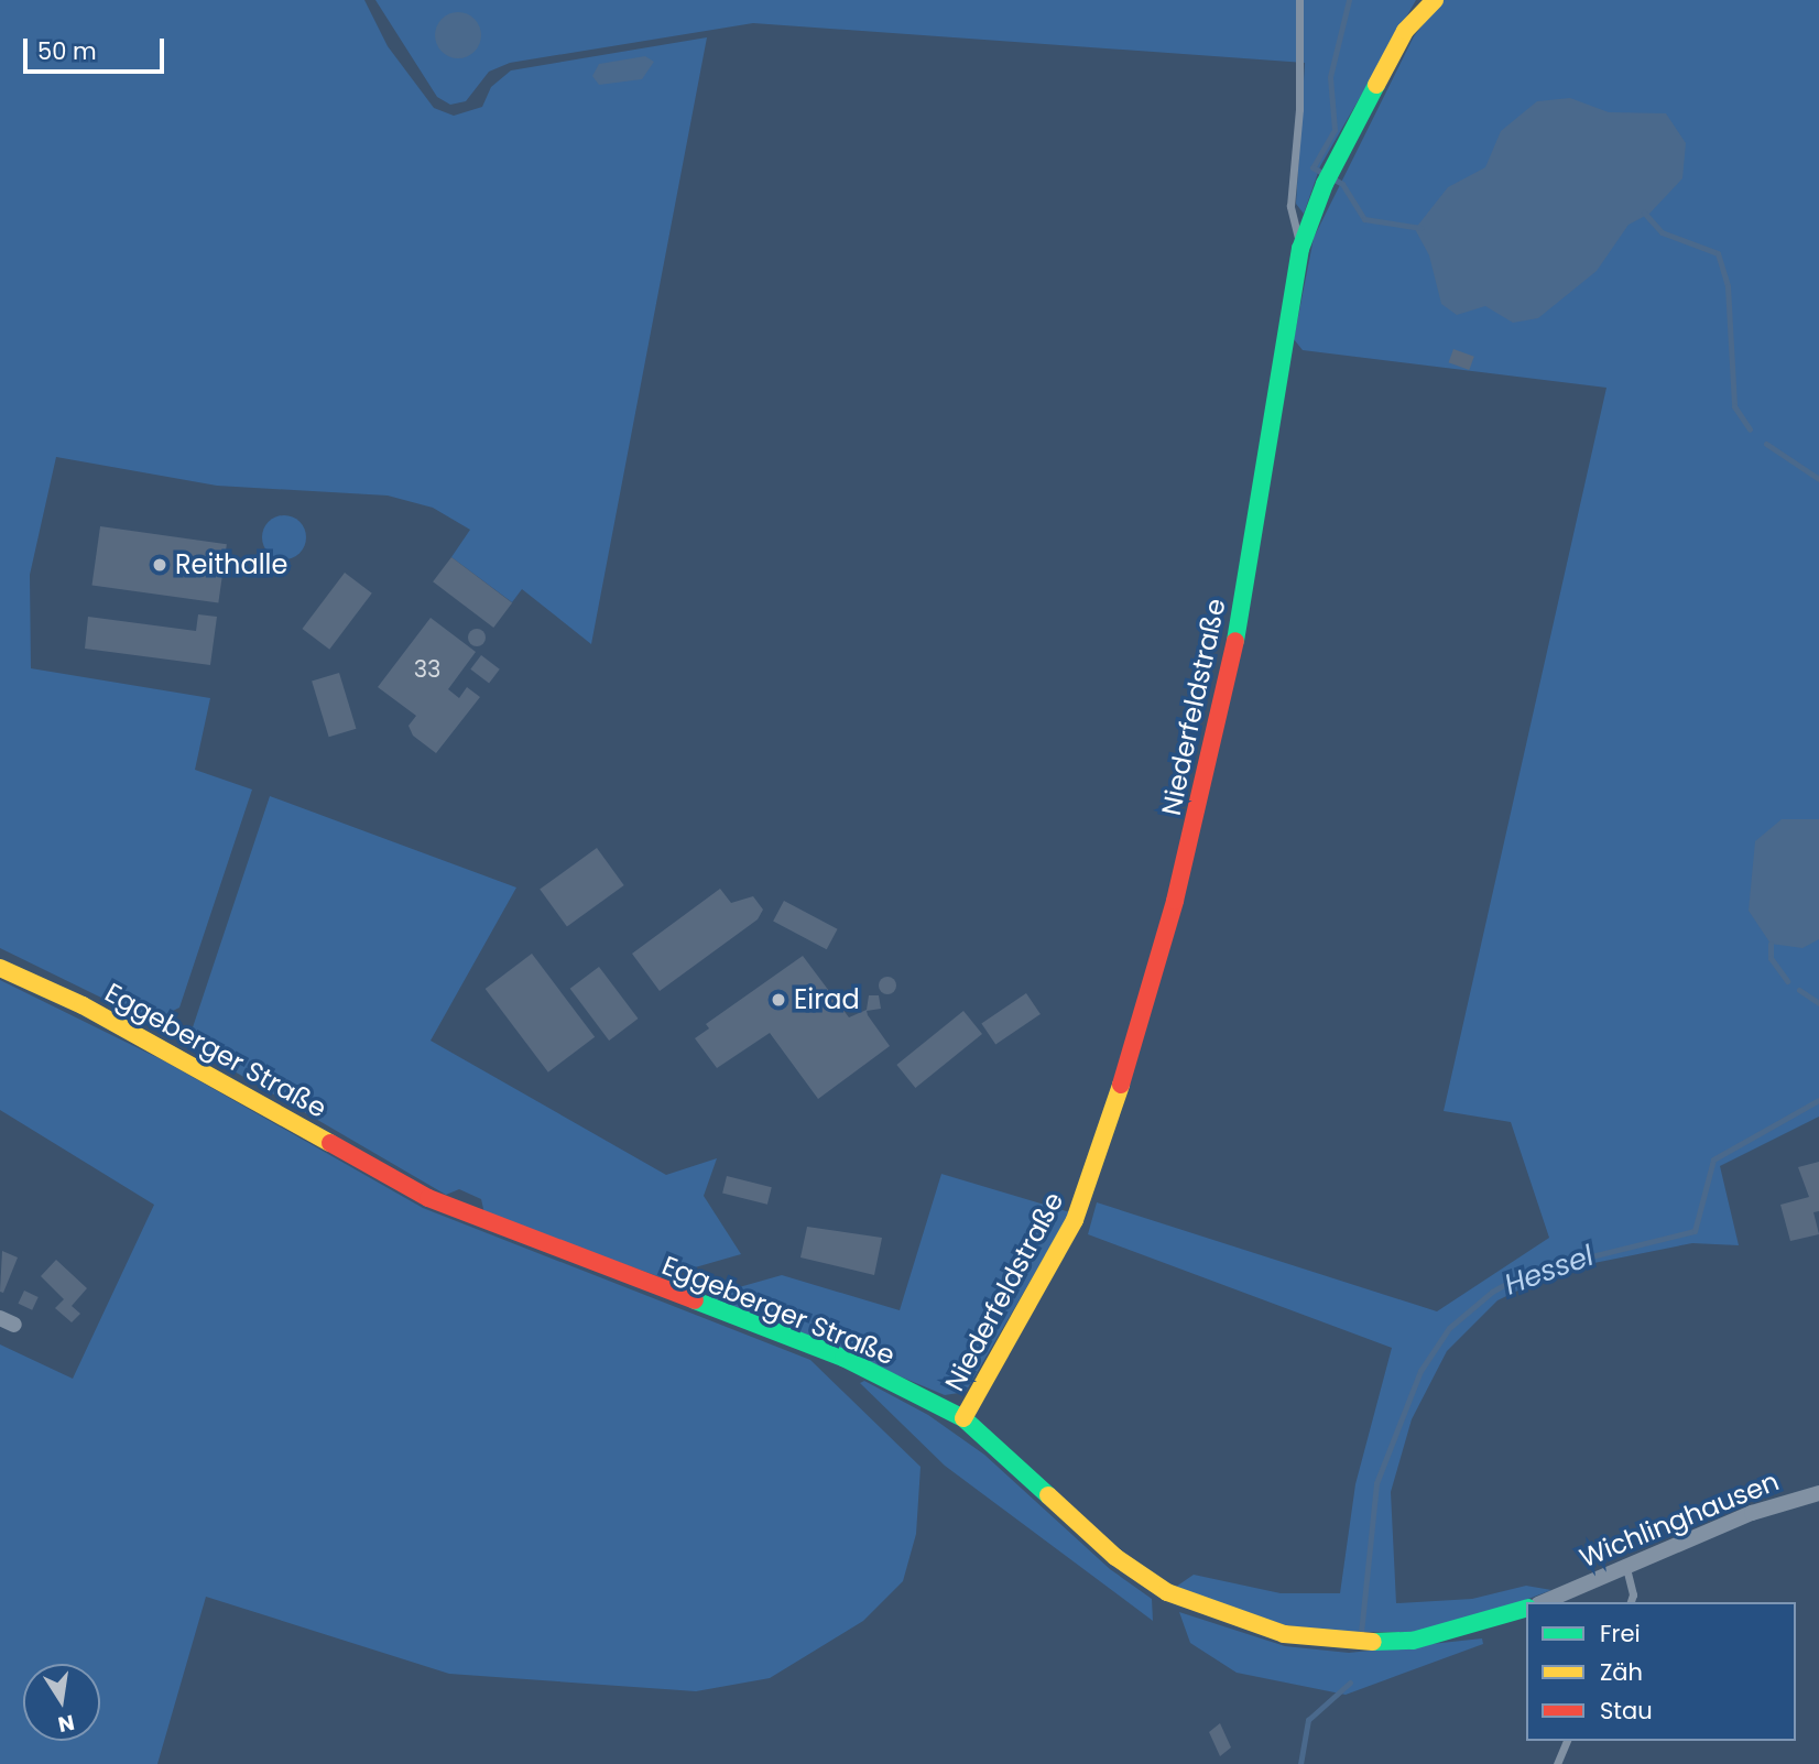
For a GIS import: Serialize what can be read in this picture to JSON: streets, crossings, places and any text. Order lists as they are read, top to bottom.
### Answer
{
  "streets": {
    "street": ["Niederfeldstraße", "Eggeberger Straße", "Wichlinghausen"]
  },
  "crossings": [
    ["Niederfeldstraße", "Eggeberger Straße"]
  ],
  "water": ["Hessel"],
  "places": ["Reithalle", "Eirad"],
  "house_numbers": ["33"],
  "legend": ["Frei", "Zäh", "Stau"],
  "scale_bar": "50 m",
  "north": "bottom"
}
